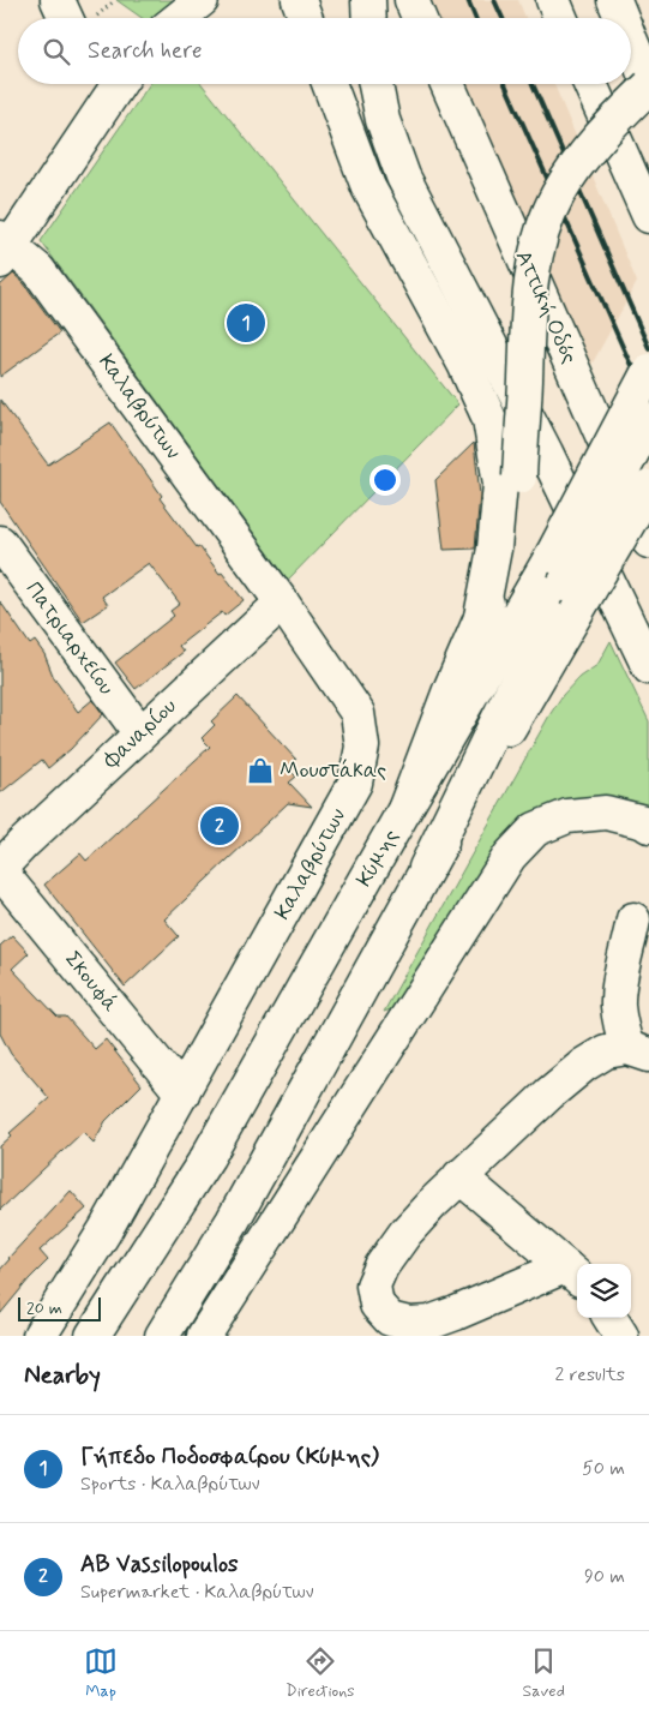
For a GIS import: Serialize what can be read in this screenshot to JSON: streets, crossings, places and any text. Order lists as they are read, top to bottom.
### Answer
{
  "streets": {
    "main road": [
      "Αττική Οδός",
      "Καλαβρύτων",
      "Πατριαρχείου",
      "Φαναρίου",
      "Κύμης",
      "Σκουφά"
    ]
  },
  "crossings": [
    ["Καλαβρύτων", "Φαναρίου"],
    ["Καλαβρύτων", "Σκουφά"],
    ["Πατριαρχείου", "Φαναρίου"],
    ["Φαναρίου", "Σκουφά"]
  ],
  "places": {
    "shop": ["Μουστάκας"]
  },
  "scale_bar": "20 m",
  "page": {
    "search": "Search here",
    "pins": ["1", "2"],
    "scale": "20 m",
    "heading": ["Nearby", "2 results"],
    "list": [
      {
        "mark": "1",
        "name": "Γήπεδο Ποδοσφαίρου (Κύμης)",
        "note": "Sports · Καλαβρύτων",
        "value": "50 m"
      },
      {
        "mark": "2",
        "name": "AB Vassilopoulos",
        "note": "Supermarket · Καλαβρύτων",
        "value": "90 m"
      }
    ],
    "nav": ["Map", "Directions", "Saved"]
  }
}
